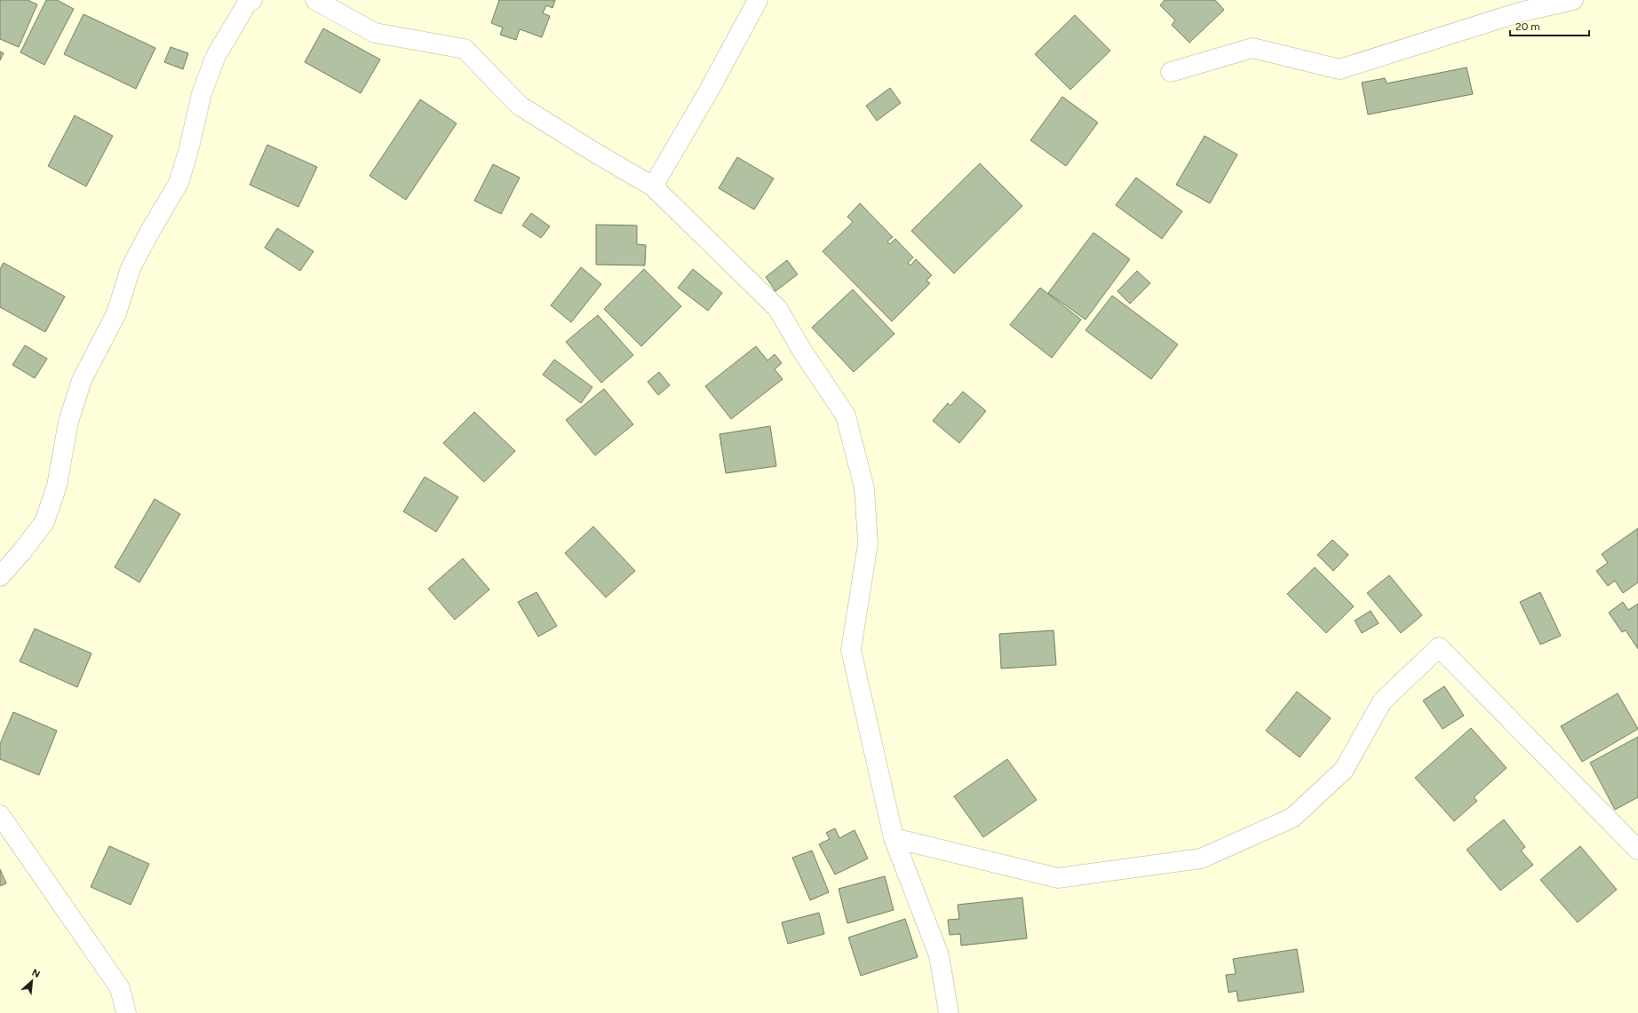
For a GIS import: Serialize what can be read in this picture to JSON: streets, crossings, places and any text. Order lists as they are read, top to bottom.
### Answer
{
  "scale_bar": "20 m",
  "north": "top right"
}
